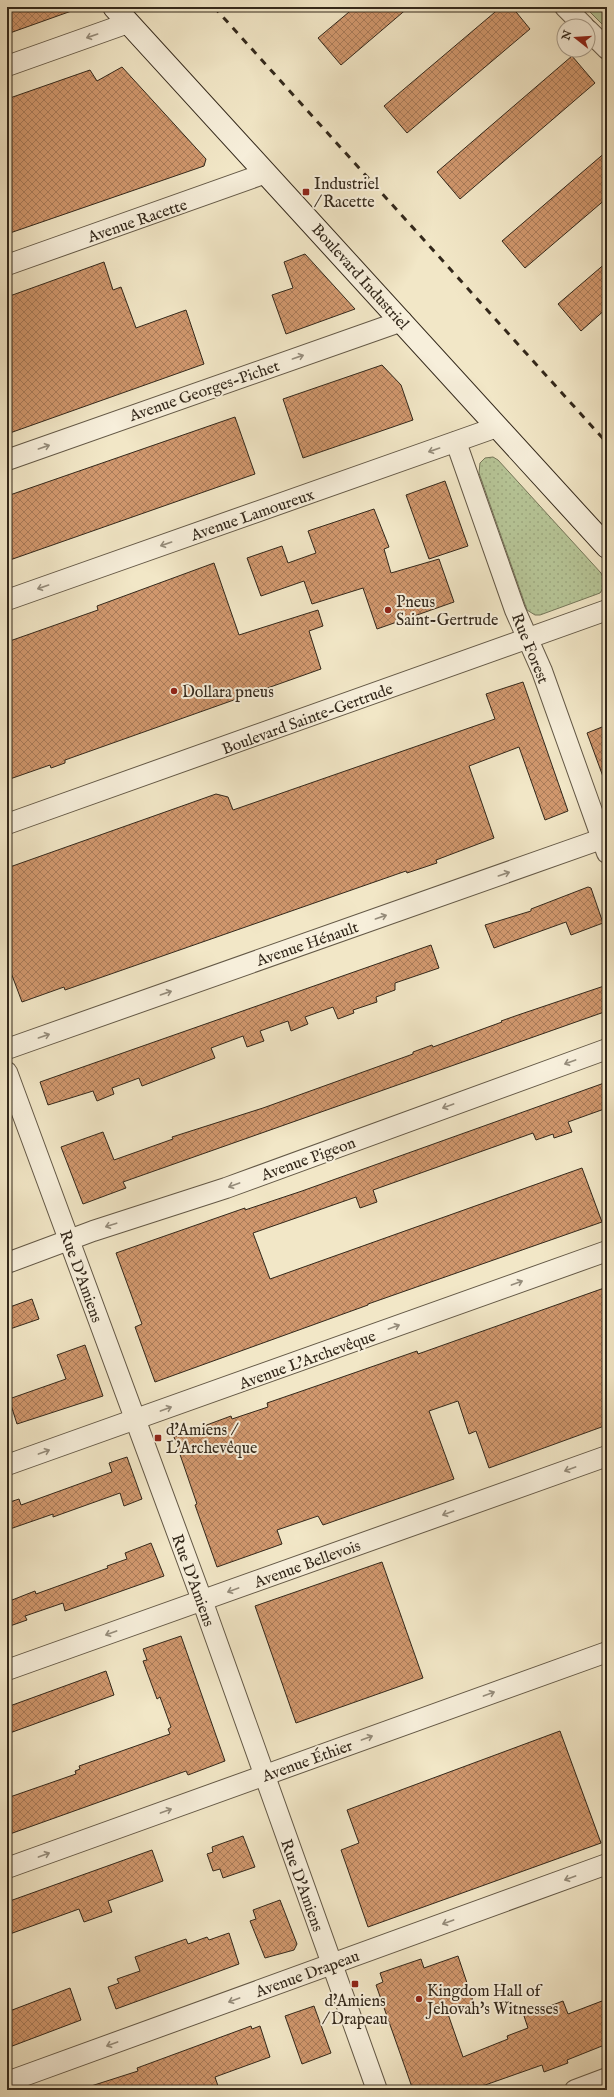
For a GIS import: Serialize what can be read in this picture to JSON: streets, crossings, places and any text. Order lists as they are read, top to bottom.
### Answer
{
  "streets": {
    "street": [
      "Avenue Racette",
      "Boulevard Industriel",
      "Avenue Georges-Pichet",
      "Avenue Lamoureux",
      "Rue Forest",
      "Boulevard Sainte-Gertrude",
      "Avenue Hénault",
      "Avenue Pigeon",
      "Rue D'Amiens",
      "Avenue L'Archevêque",
      "Avenue Bellevois",
      "Avenue Éthier",
      "Avenue Drapeau"
    ]
  },
  "crossings": [
    ["Avenue Racette", "Boulevard Industriel"],
    ["Boulevard Industriel", "Avenue Georges-Pichet"],
    ["Boulevard Industriel", "Avenue Lamoureux"],
    ["Avenue Lamoureux", "Rue Forest"],
    ["Rue Forest", "Boulevard Sainte-Gertrude"],
    ["Rue Forest", "Avenue Hénault"],
    ["Avenue Pigeon", "Rue D'Amiens"],
    ["Rue D'Amiens", "Avenue L'Archevêque"],
    ["Rue D'Amiens", "Avenue Bellevois"],
    ["Rue D'Amiens", "Avenue Éthier"],
    ["Rue D'Amiens", "Avenue Drapeau"]
  ],
  "one_way": [
    "Avenue Georges-Pichet",
    "Avenue Lamoureux",
    "Avenue Hénault",
    "Avenue Pigeon",
    "Avenue L'Archevêque",
    "Avenue Bellevois",
    "Avenue Éthier",
    "Avenue Drapeau"
  ],
  "places": {
    "transit": ["Industriel / Racette", "d'Amiens / L'Archevêque", "d'Amiens / Drapeau"],
    "other": ["Pneus Saint-Gertrude", "Dollara pneus", "Kingdom Hall of Jehovah's Witnesses"]
  },
  "north": "left"
}
